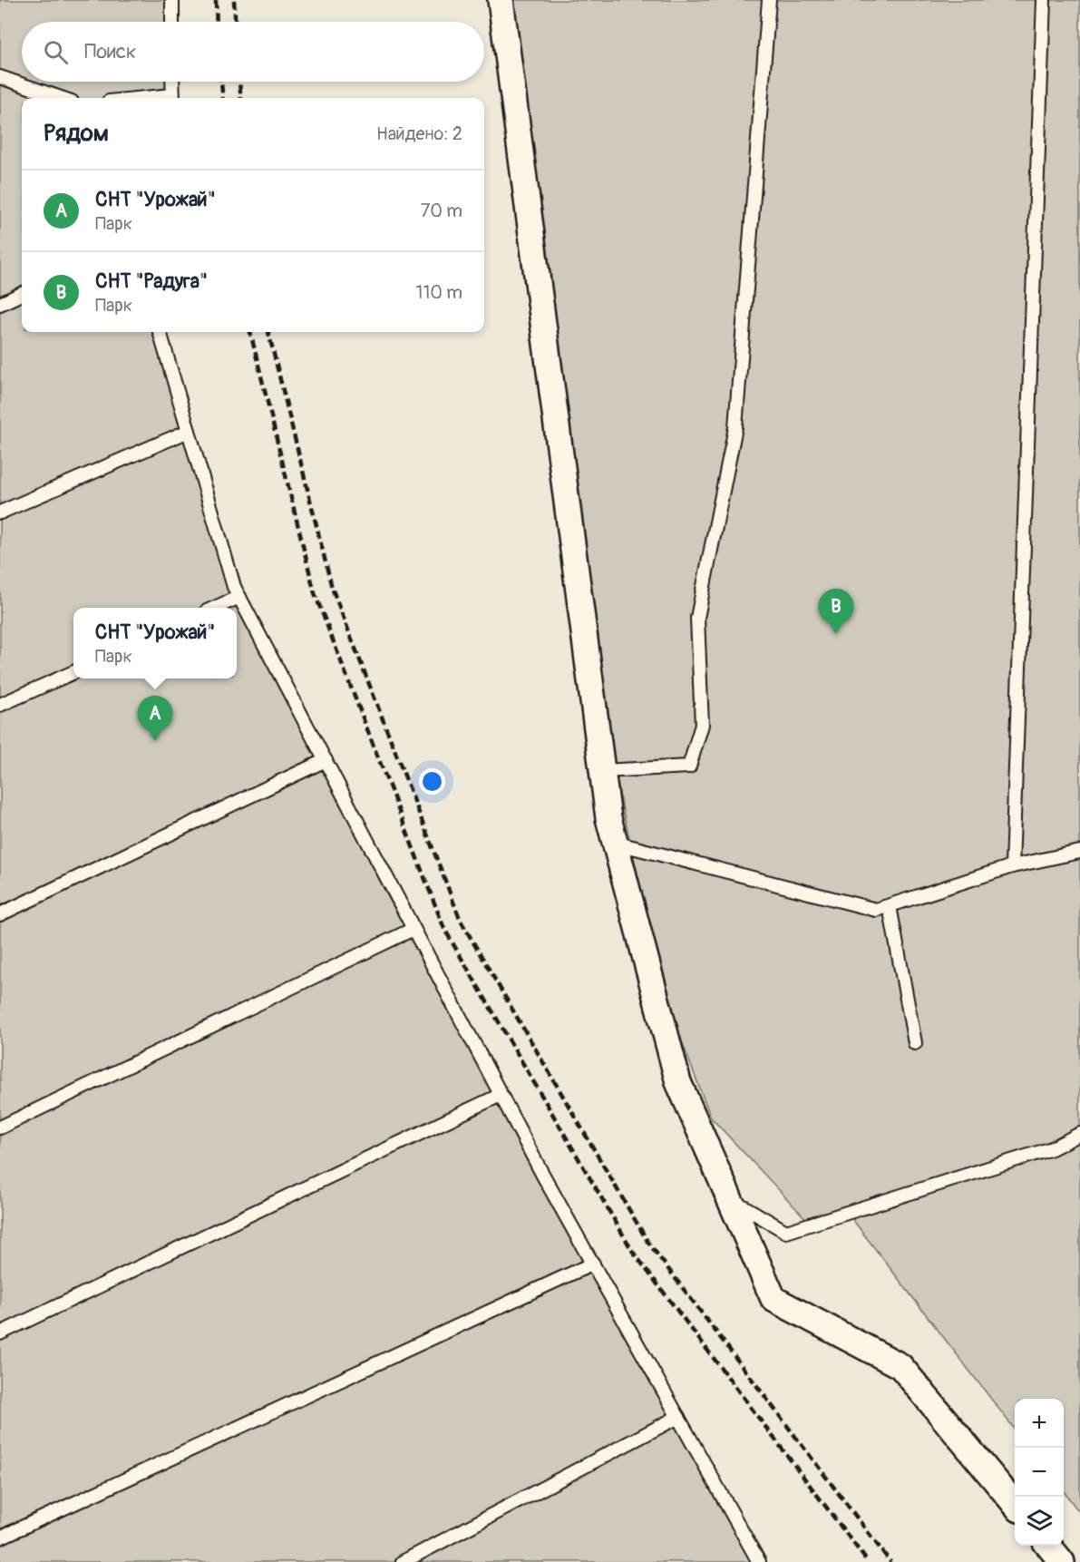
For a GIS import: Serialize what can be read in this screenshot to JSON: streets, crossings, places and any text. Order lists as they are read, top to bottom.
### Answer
{
  "page": {
    "search": "Поиск",
    "heading": ["Рядом", "Найдено: 2"],
    "list": [
      {
        "mark": "A",
        "name": "СНТ \"Урожай\"",
        "note": "Парк",
        "value": "70 m"
      },
      {
        "mark": "B",
        "name": "СНТ \"Радуга\"",
        "note": "Парк",
        "value": "110 m"
      }
    ],
    "pins": ["B", "A"],
    "popup": ["СНТ \"Урожай\"", "Парк"],
    "map_buttons": ["+", "−"]
  }
}
